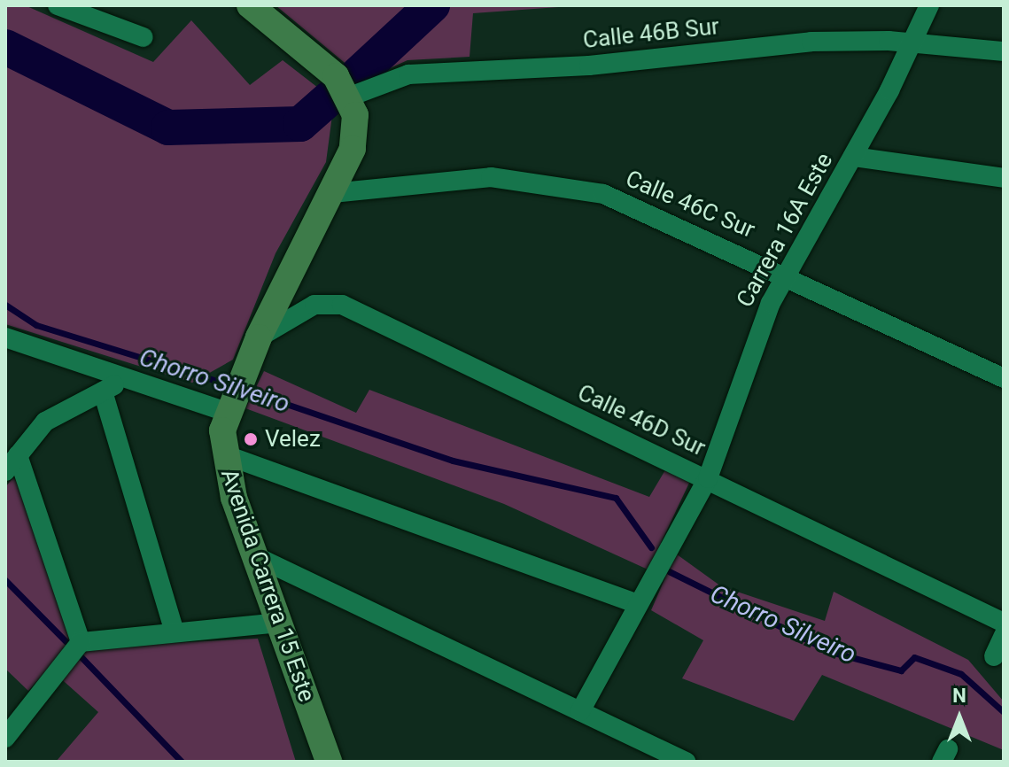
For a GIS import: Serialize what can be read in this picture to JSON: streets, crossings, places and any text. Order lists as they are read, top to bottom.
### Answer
{
  "streets": {
    "main road": ["Avenida Carrera 15 Este"],
    "street": [
      "Calle 46B Sur",
      "Calle 46C Sur",
      "Carrera 16A Este",
      "Calle 46D Sur"
    ]
  },
  "crossings": [
    ["Calle 46B Sur", "Carrera 16A Este"],
    ["Calle 46B Sur", "Avenida Carrera 15 Este"],
    ["Calle 46C Sur", "Carrera 16A Este"],
    ["Calle 46C Sur", "Avenida Carrera 15 Este"],
    ["Carrera 16A Este", "Calle 46D Sur"],
    ["Calle 46D Sur", "Avenida Carrera 15 Este"]
  ],
  "water": ["Chorro Silveiro"],
  "places": ["Velez"],
  "north": "top"
}
